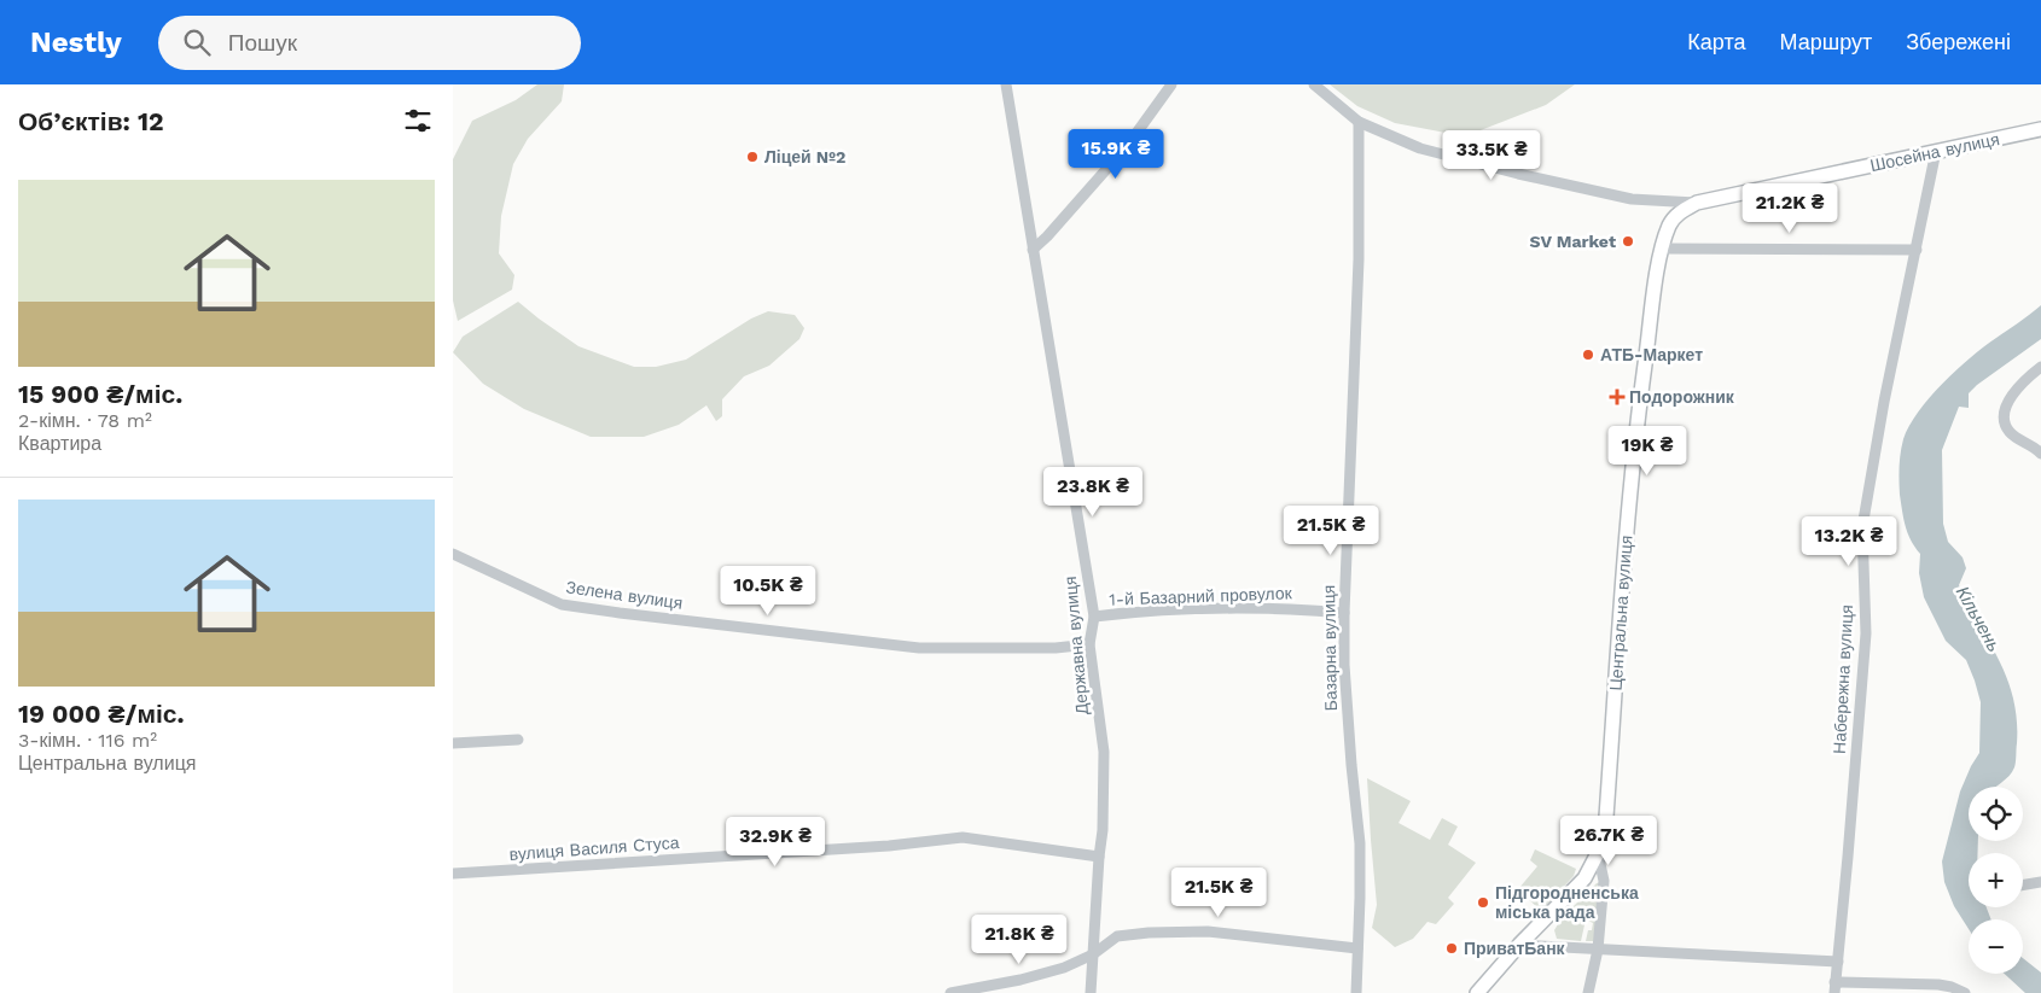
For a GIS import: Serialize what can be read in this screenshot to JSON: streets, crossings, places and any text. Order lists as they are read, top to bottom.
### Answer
{
  "streets": {
    "main road": ["Шосейна вулиця", "Центральна вулиця"],
    "street": [
      "Зелена вулиця",
      "1-й Базарний провулок",
      "Державна вулиця",
      "Базарна вулиця",
      "Набережна вулиця",
      "вулиця Василя Стуса"
    ]
  },
  "crossings": [
    ["Шосейна вулиця", "Центральна вулиця"],
    ["Шосейна вулиця", "Базарна вулиця"],
    ["Шосейна вулиця", "Набережна вулиця"],
    ["Зелена вулиця", "Державна вулиця"],
    ["1-й Базарний провулок", "Державна вулиця"],
    ["1-й Базарний провулок", "Базарна вулиця"],
    ["Державна вулиця", "вулиця Василя Стуса"]
  ],
  "water": ["Кільчень"],
  "places": {
    "other": [
      "Ліцей №2",
      "SV Market",
      "АТБ-Маркет",
      "Підгородненська міська рада",
      "ПриватБанк"
    ],
    "health": ["Подорожник"]
  },
  "page": {
    "header": "Nestly",
    "search": "Пошук",
    "nav": ["Карта", "Маршрут", "Збережені"],
    "heading": "Об’єктів: 12",
    "price": [
      "15.9K ₴",
      "33.5K ₴",
      "21.2K ₴",
      "19K ₴",
      "23.8K ₴",
      "21.5K ₴",
      "13.2K ₴",
      "10.5K ₴",
      "26.7K ₴",
      "32.9K ₴",
      "21.5K ₴",
      "21.8K ₴"
    ],
    "list": [
      {
        "name": "15 900 ₴/міс.",
        "note": "2-кімн. · 78 m² · Квартира"
      },
      {
        "name": "19 000 ₴/міс.",
        "note": "3-кімн. · 116 m² · Центральна вулиця"
      }
    ],
    "map_buttons": ["+", "−"]
  }
}
